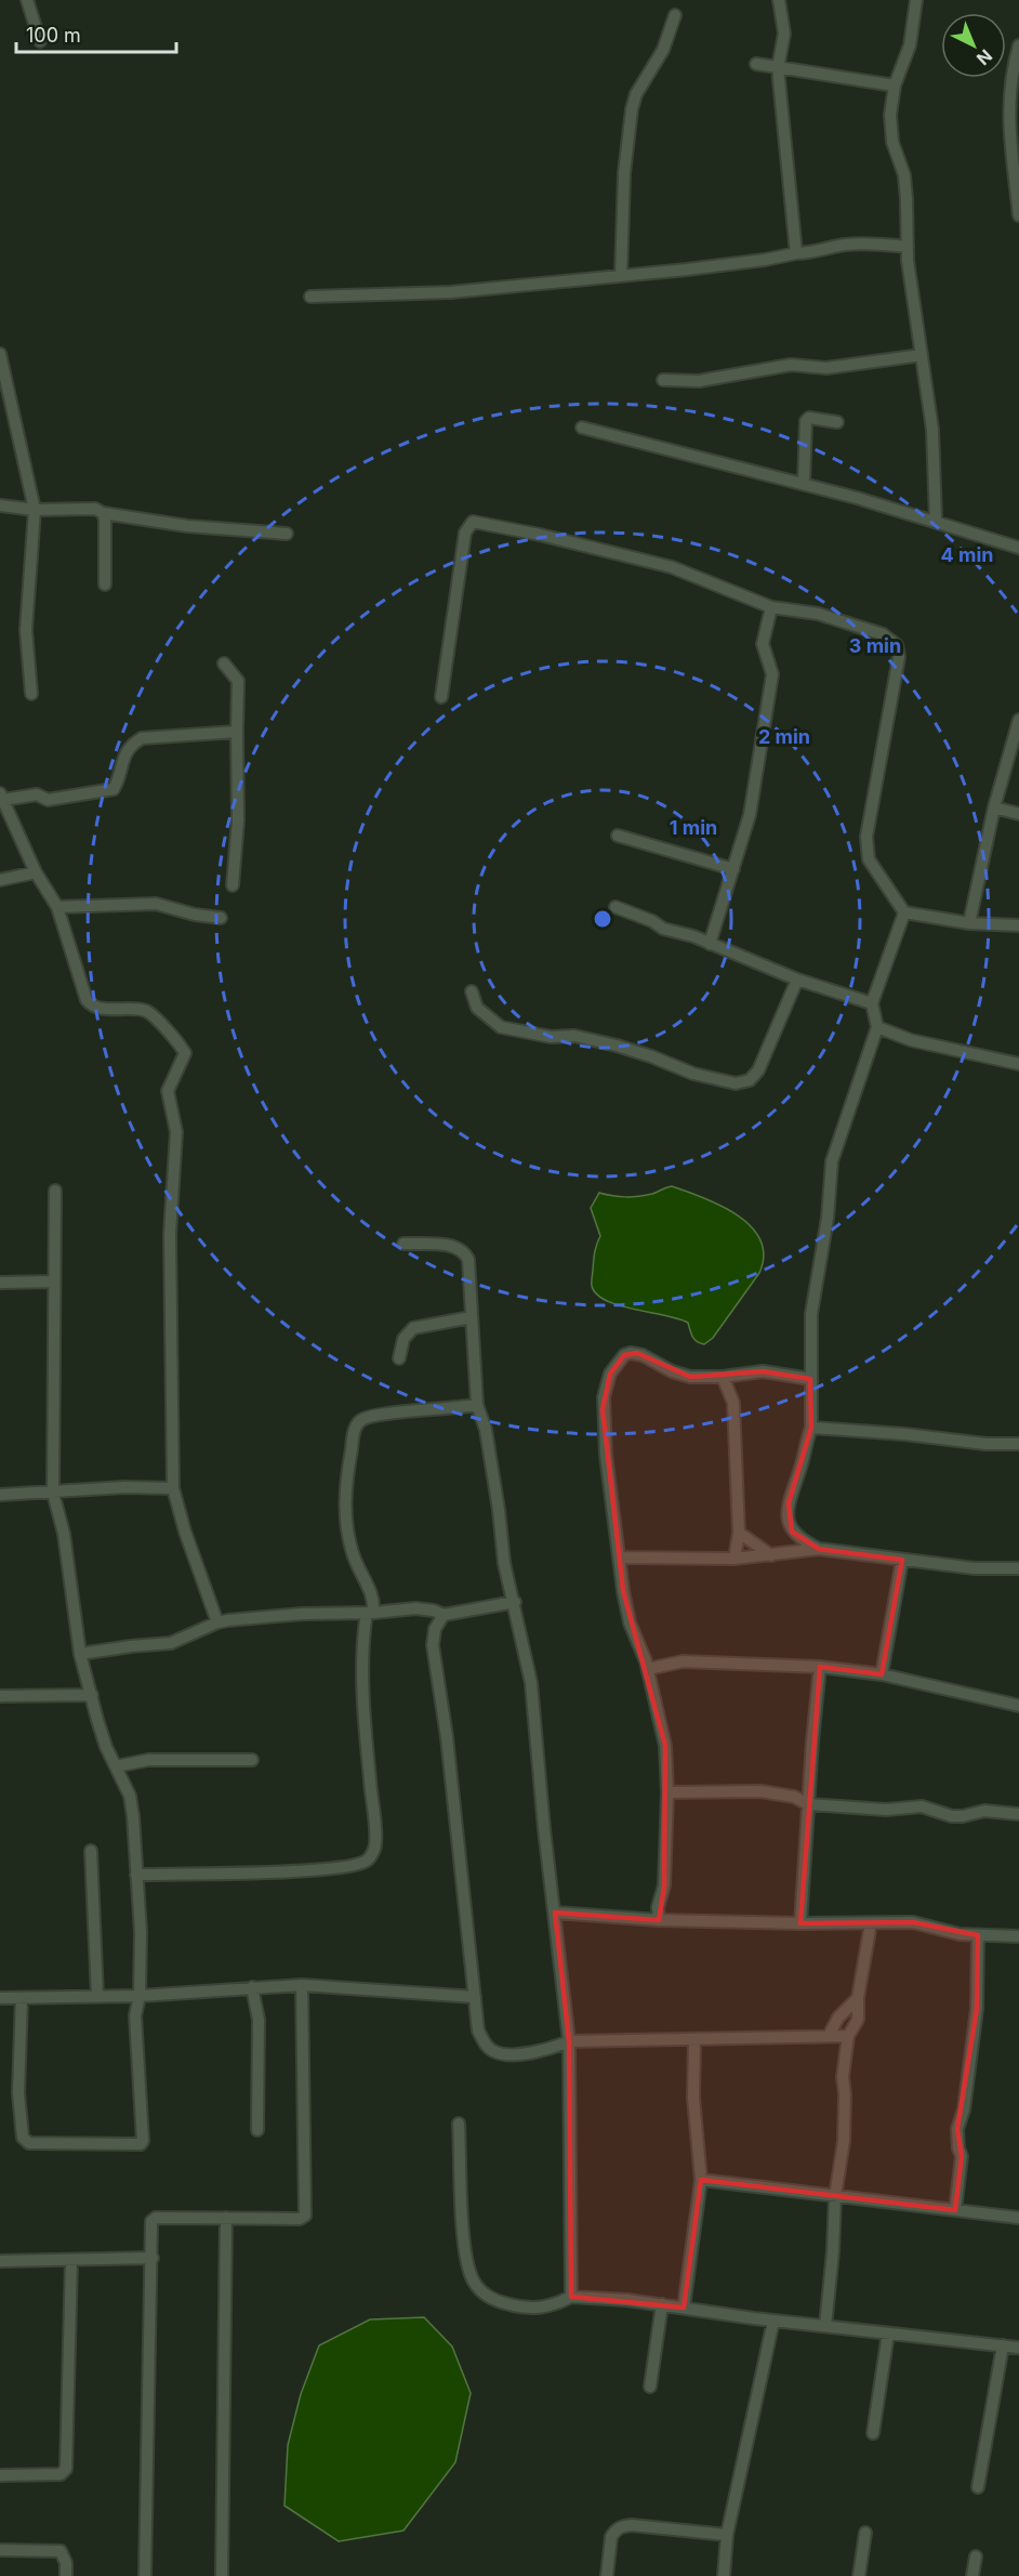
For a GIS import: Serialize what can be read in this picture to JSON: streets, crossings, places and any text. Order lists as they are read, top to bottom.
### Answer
{
  "scale_bar": "100 m",
  "north": "bottom right",
  "rings": [
    "4 min",
    "3 min",
    "2 min",
    "1 min"
  ]
}
